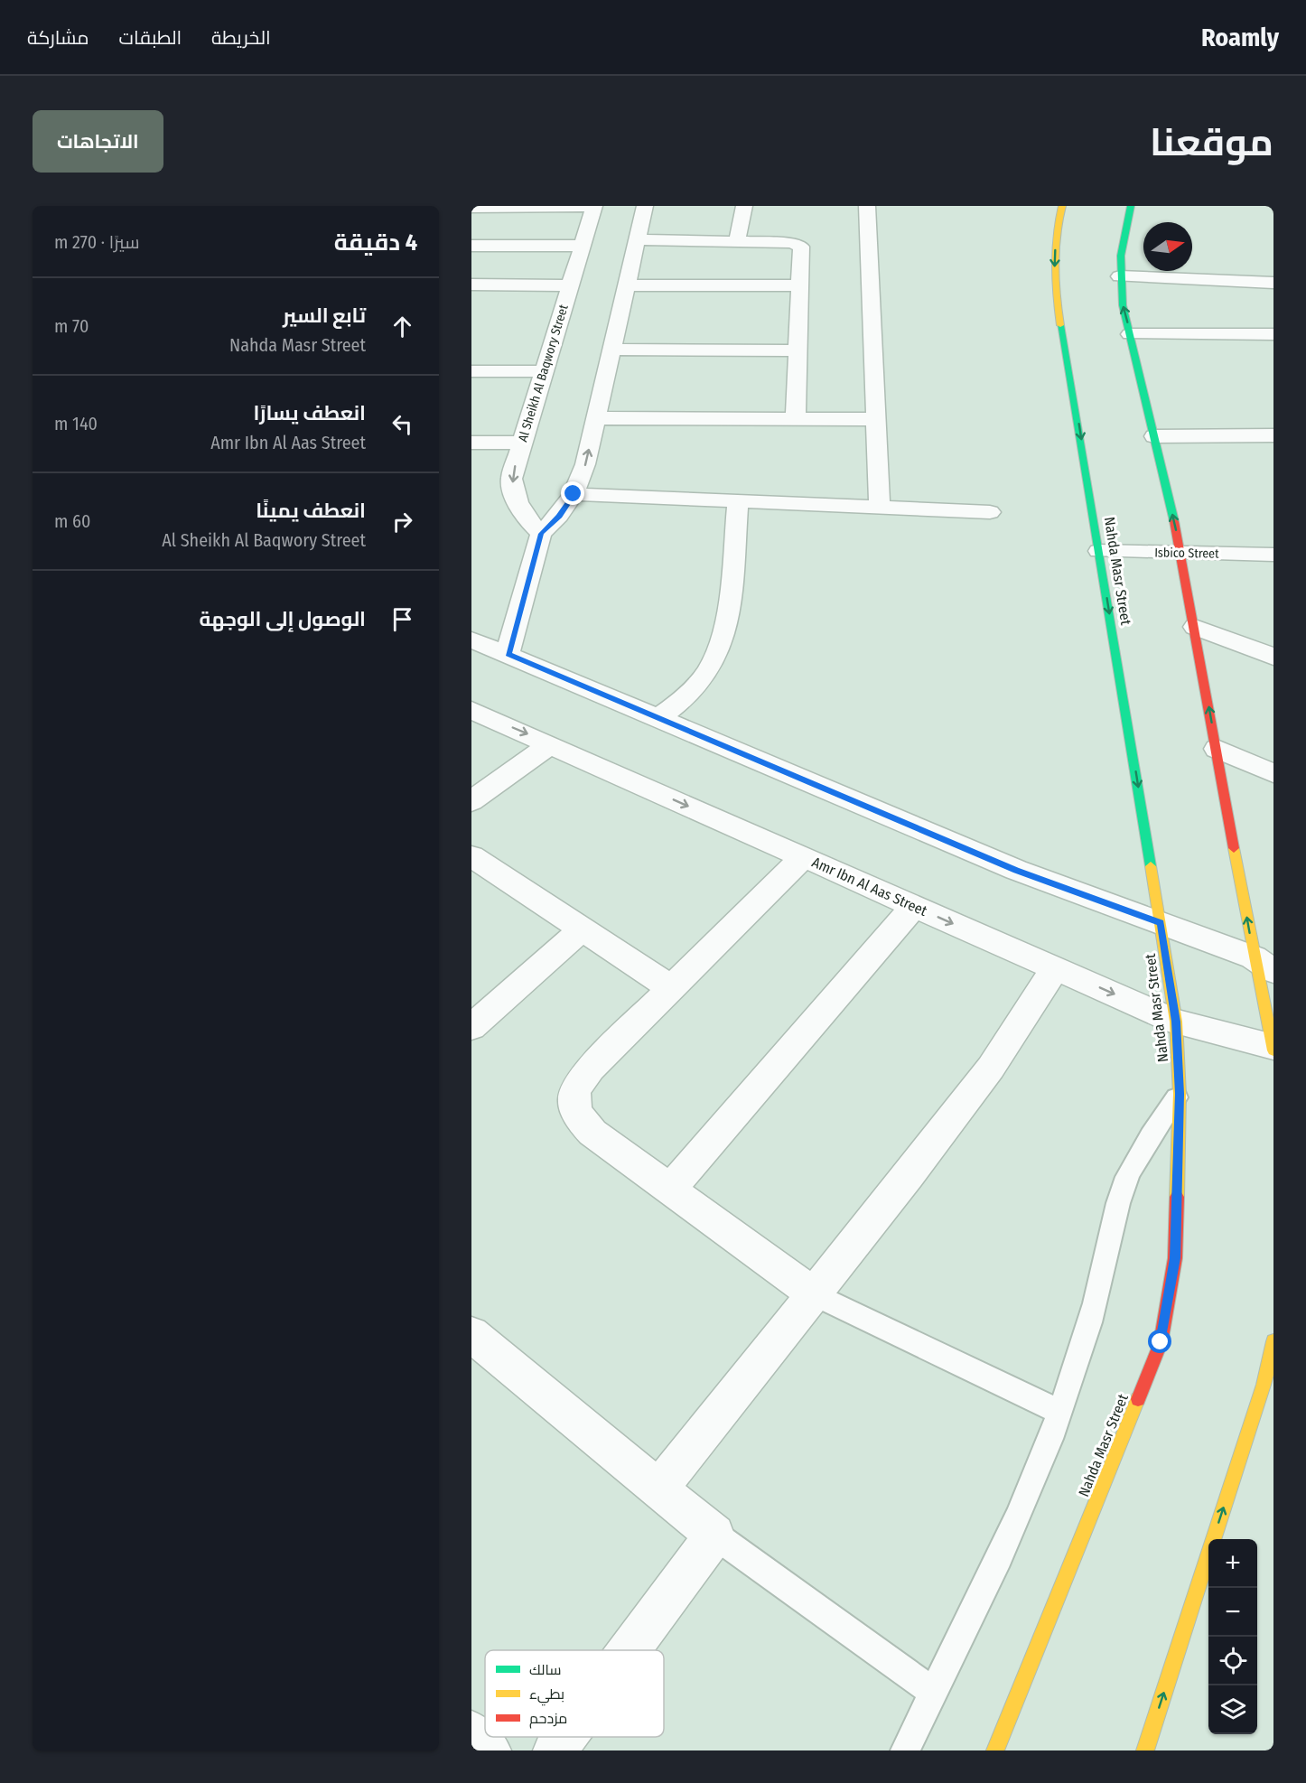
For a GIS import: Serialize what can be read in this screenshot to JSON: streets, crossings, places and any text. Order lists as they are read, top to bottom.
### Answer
{
  "streets": {
    "street": [
      "Al Sheikh Al Baqwory Street",
      "Isbico Street",
      "Nahda Masr Street",
      "Amr Ibn Al Aas Street"
    ]
  },
  "crossings": [
    ["Isbico Street", "Nahda Masr Street"],
    ["Nahda Masr Street", "Amr Ibn Al Aas Street"]
  ],
  "legend": ["سالك", "بطيء", "مزدحم"],
  "north": "right",
  "page": {
    "header": "Roamly",
    "nav": ["الخريطة", "الطبقات", "مشاركة"],
    "title": "موقعنا",
    "buttons": "الاتجاهات",
    "heading": ["4 دقيقة", "سيرًا · 270 m"],
    "list": [
      ["تابع السير", "Nahda Masr Street", "70 m"],
      ["انعطف يسارًا", "Amr Ibn Al Aas Street", "140 m"],
      ["انعطف يمينًا", "Al Sheikh Al Baqwory Street", "60 m"],
      "الوصول إلى الوجهة"
    ],
    "map_buttons": ["+", "−"]
  }
}
